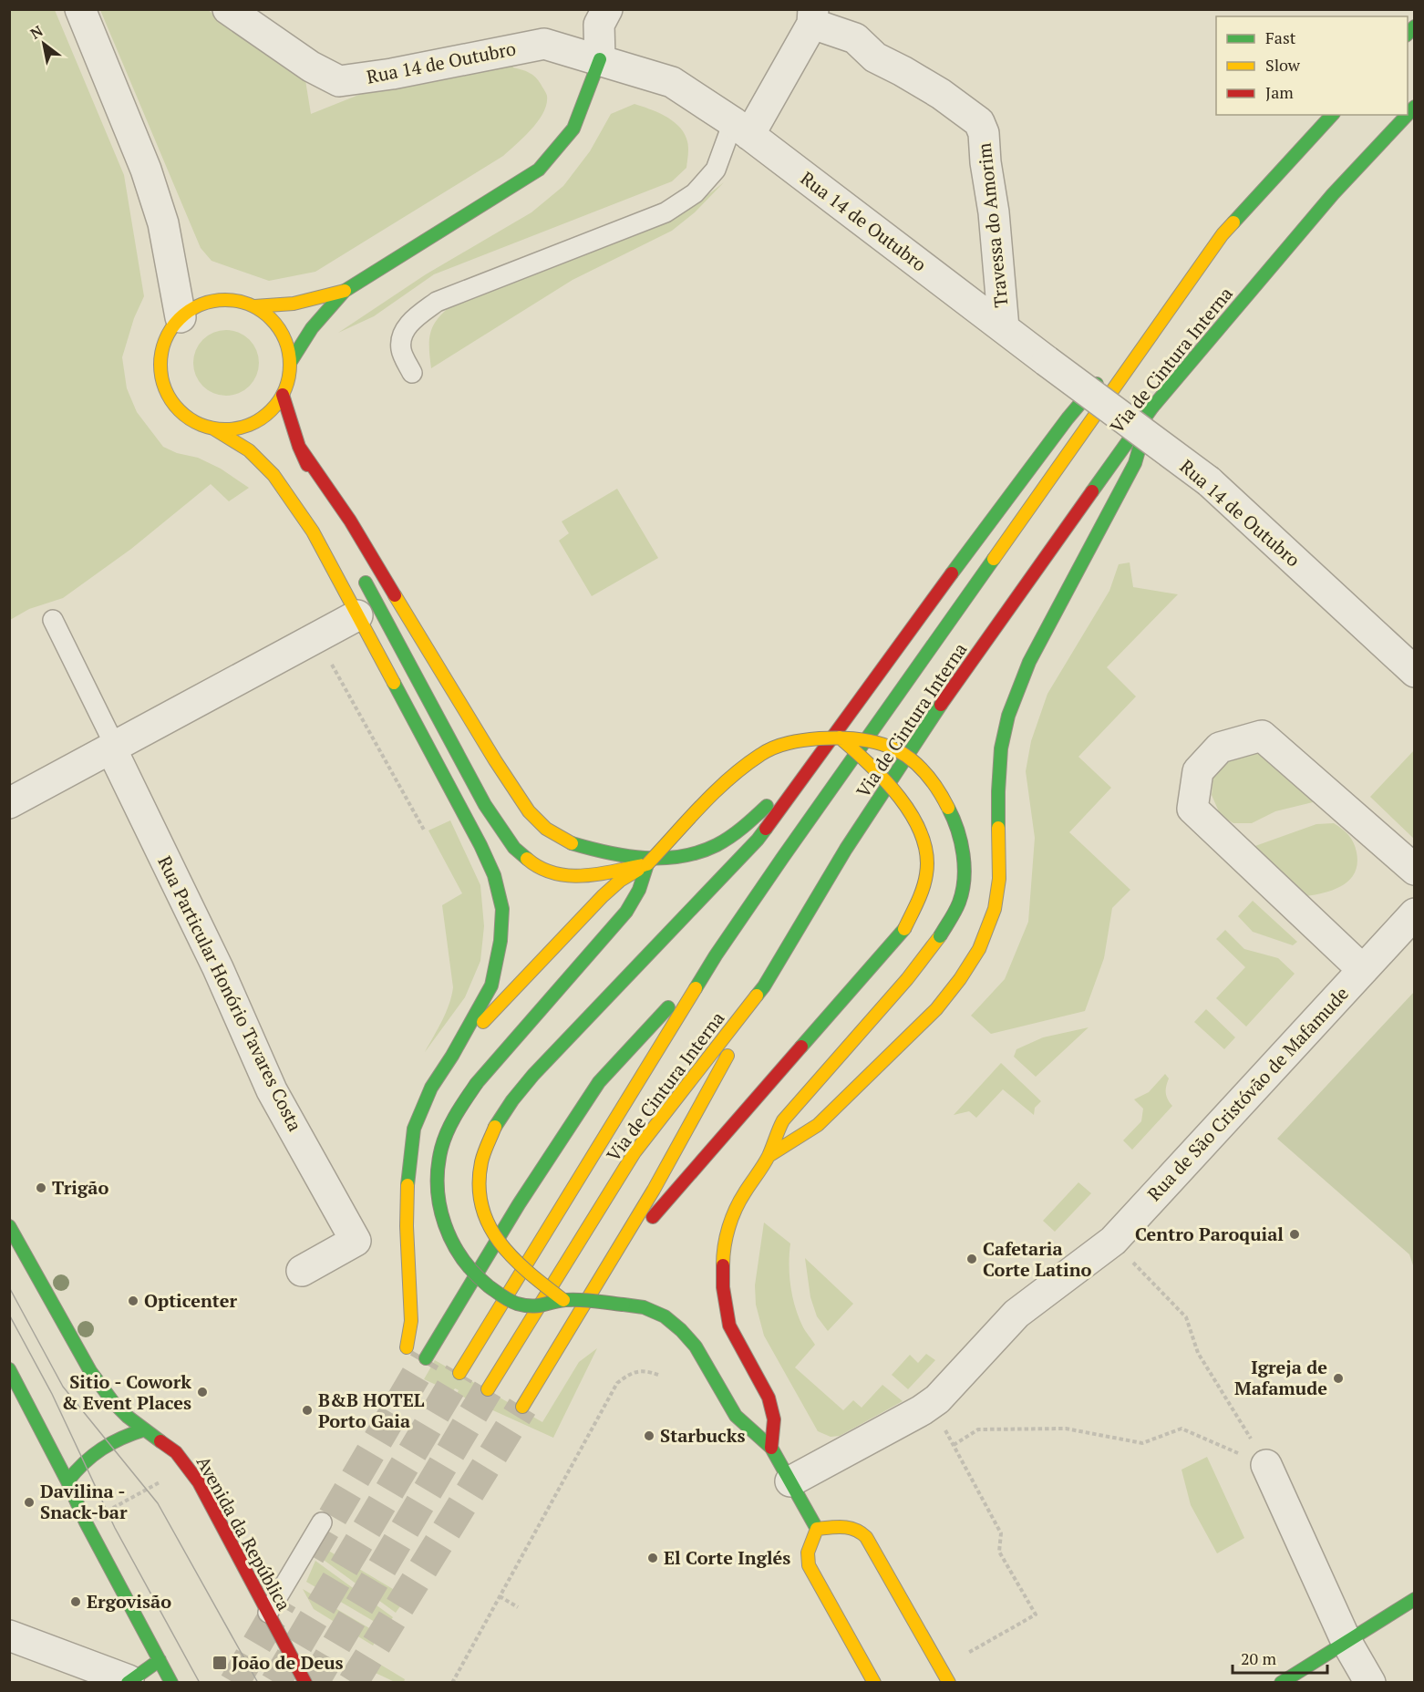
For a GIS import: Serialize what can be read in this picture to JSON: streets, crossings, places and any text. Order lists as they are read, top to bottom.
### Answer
{
  "streets": {
    "main road": ["Via de Cintura Interna", "Avenida da República"],
    "street": [
      "Rua 14 de Outubro",
      "Travessa do Amorim",
      "Rua Particular Honório Tavares Costa",
      "Rua de São Cristóvão de Mafamude"
    ]
  },
  "crossings": [
    ["Rua 14 de Outubro", "Travessa do Amorim"]
  ],
  "places": {
    "other": [
      "Trigão",
      "Centro Paroquial",
      "Cafetaria Corte Latino",
      "Opticenter",
      "Igreja de Mafamude",
      "Sitio - Cowork & Event Places",
      "B&B HOTEL Porto Gaia",
      "Starbucks",
      "Davilina - Snack-bar",
      "El Corte Inglés",
      "Ergovisão"
    ],
    "transit": ["João de Deus"]
  },
  "legend": ["Fast", "Slow", "Jam"],
  "scale_bar": "20 m",
  "north": "top left"
}
